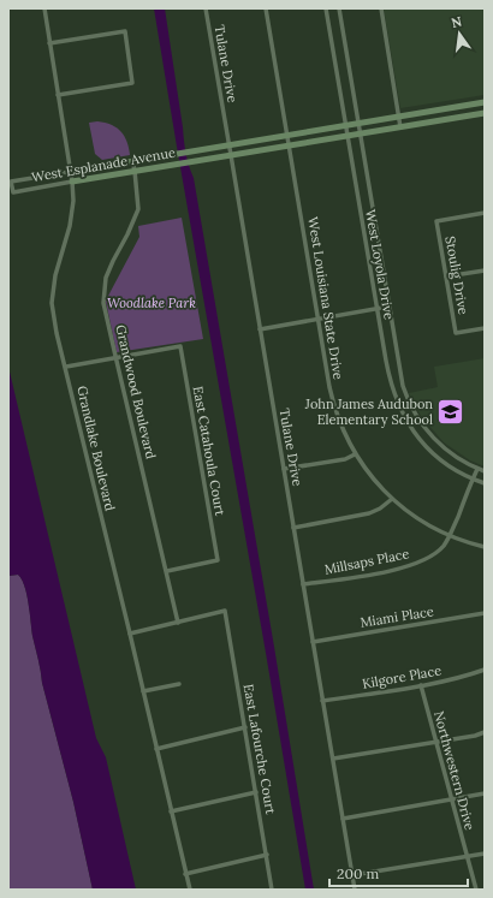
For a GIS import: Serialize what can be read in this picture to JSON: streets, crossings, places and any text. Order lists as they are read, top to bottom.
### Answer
{
  "streets": {
    "street": [
      "Tulane Drive",
      "West Esplanade Avenue",
      "West Loyola Drive",
      "Stoulig Drive",
      "West Louisiana State Drive",
      "Grandwood Boulevard",
      "Grandlake Boulevard",
      "East Catahoula Court",
      "Millsaps Place",
      "Miami Place",
      "Kilgore Place",
      "East Lafourche Court",
      "Northwestern Drive"
    ]
  },
  "crossings": [
    ["Tulane Drive", "West Esplanade Avenue"],
    ["Tulane Drive", "Millsaps Place"],
    ["Tulane Drive", "Miami Place"],
    ["Tulane Drive", "Kilgore Place"],
    ["West Esplanade Avenue", "West Loyola Drive"],
    ["West Esplanade Avenue", "West Louisiana State Drive"],
    ["West Esplanade Avenue", "Grandwood Boulevard"],
    ["West Esplanade Avenue", "Grandlake Boulevard"],
    ["West Loyola Drive", "Millsaps Place"],
    ["West Louisiana State Drive", "Millsaps Place"],
    ["Grandwood Boulevard", "East Catahoula Court"],
    ["Grandwood Boulevard", "East Lafourche Court"],
    ["Kilgore Place", "Northwestern Drive"]
  ],
  "parks": ["Woodlake Park"],
  "places": {
    "school or university": ["John James Audubon Elementary School"]
  },
  "scale_bar": "200 m",
  "north": "top"
}
